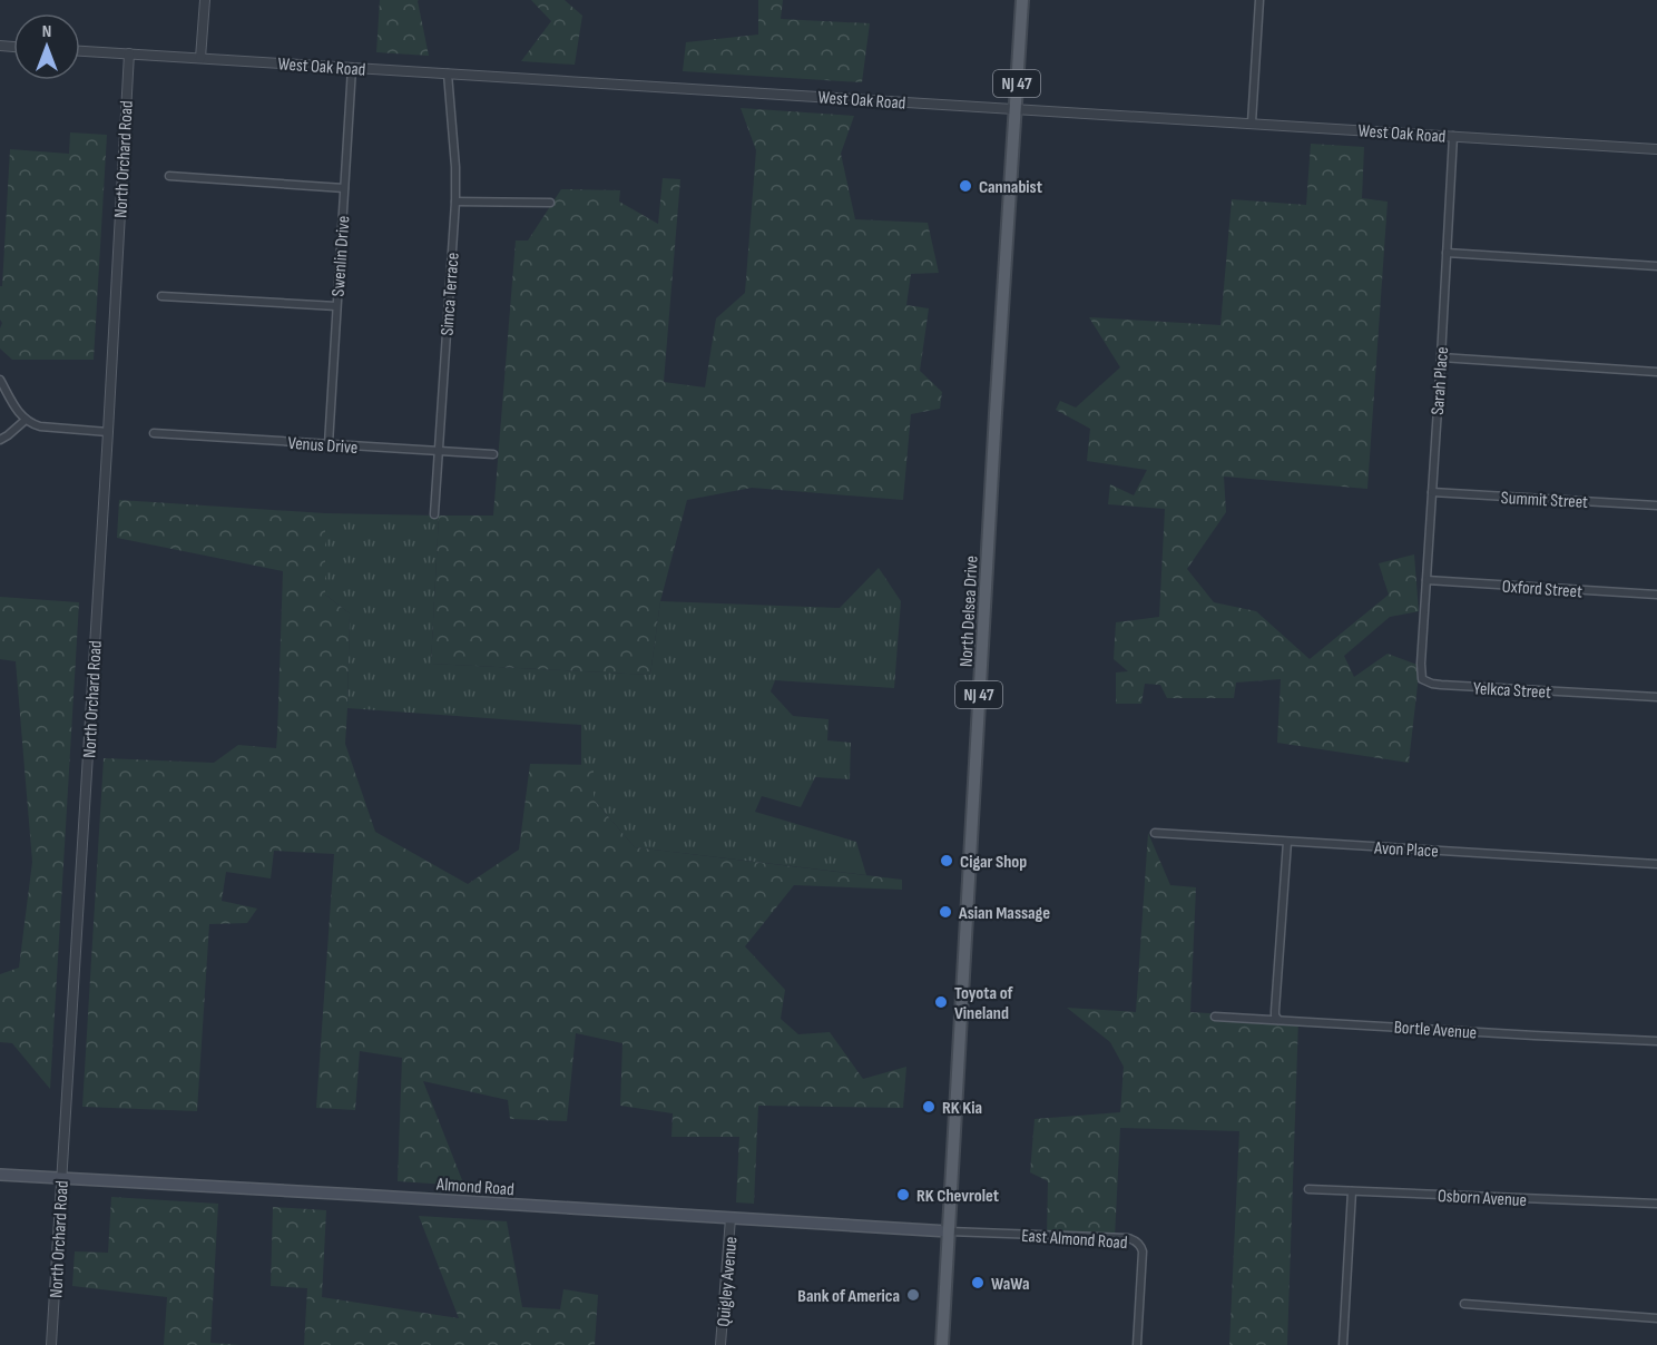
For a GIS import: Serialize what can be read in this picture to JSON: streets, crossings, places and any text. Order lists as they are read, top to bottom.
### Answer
{
  "streets": {
    "main road": ["NJ 47", "North Delsea Drive", "Almond Road"],
    "street": [
      "West Oak Road",
      "North Orchard Road",
      "Swenlin Drive",
      "Simca Terrace",
      "Sarah Place",
      "Venus Drive",
      "Summit Street",
      "Oxford Street",
      "Yelkca Street",
      "Avon Place",
      "Bortle Avenue",
      "Osborn Avenue",
      "East Almond Road",
      "Quigley Avenue"
    ]
  },
  "crossings": [
    ["West Oak Road", "North Orchard Road"],
    ["West Oak Road", "Swenlin Drive"],
    ["West Oak Road", "Simca Terrace"],
    ["West Oak Road", "Sarah Place"],
    ["West Oak Road", "North Delsea Drive"],
    ["North Orchard Road", "Almond Road"],
    ["Swenlin Drive", "Venus Drive"],
    ["Simca Terrace", "Venus Drive"],
    ["Sarah Place", "Summit Street"],
    ["Sarah Place", "Oxford Street"],
    ["Sarah Place", "Yelkca Street"],
    ["North Delsea Drive", "Almond Road"],
    ["North Delsea Drive", "East Almond Road"],
    ["Almond Road", "East Almond Road"],
    ["Almond Road", "Quigley Avenue"]
  ],
  "places": [
    "Cannabist",
    "Cigar Shop",
    "Asian Massage",
    "Toyota of Vineland",
    "RK Kia",
    "RK Chevrolet",
    "WaWa",
    "Bank of America"
  ],
  "north": "top"
}
